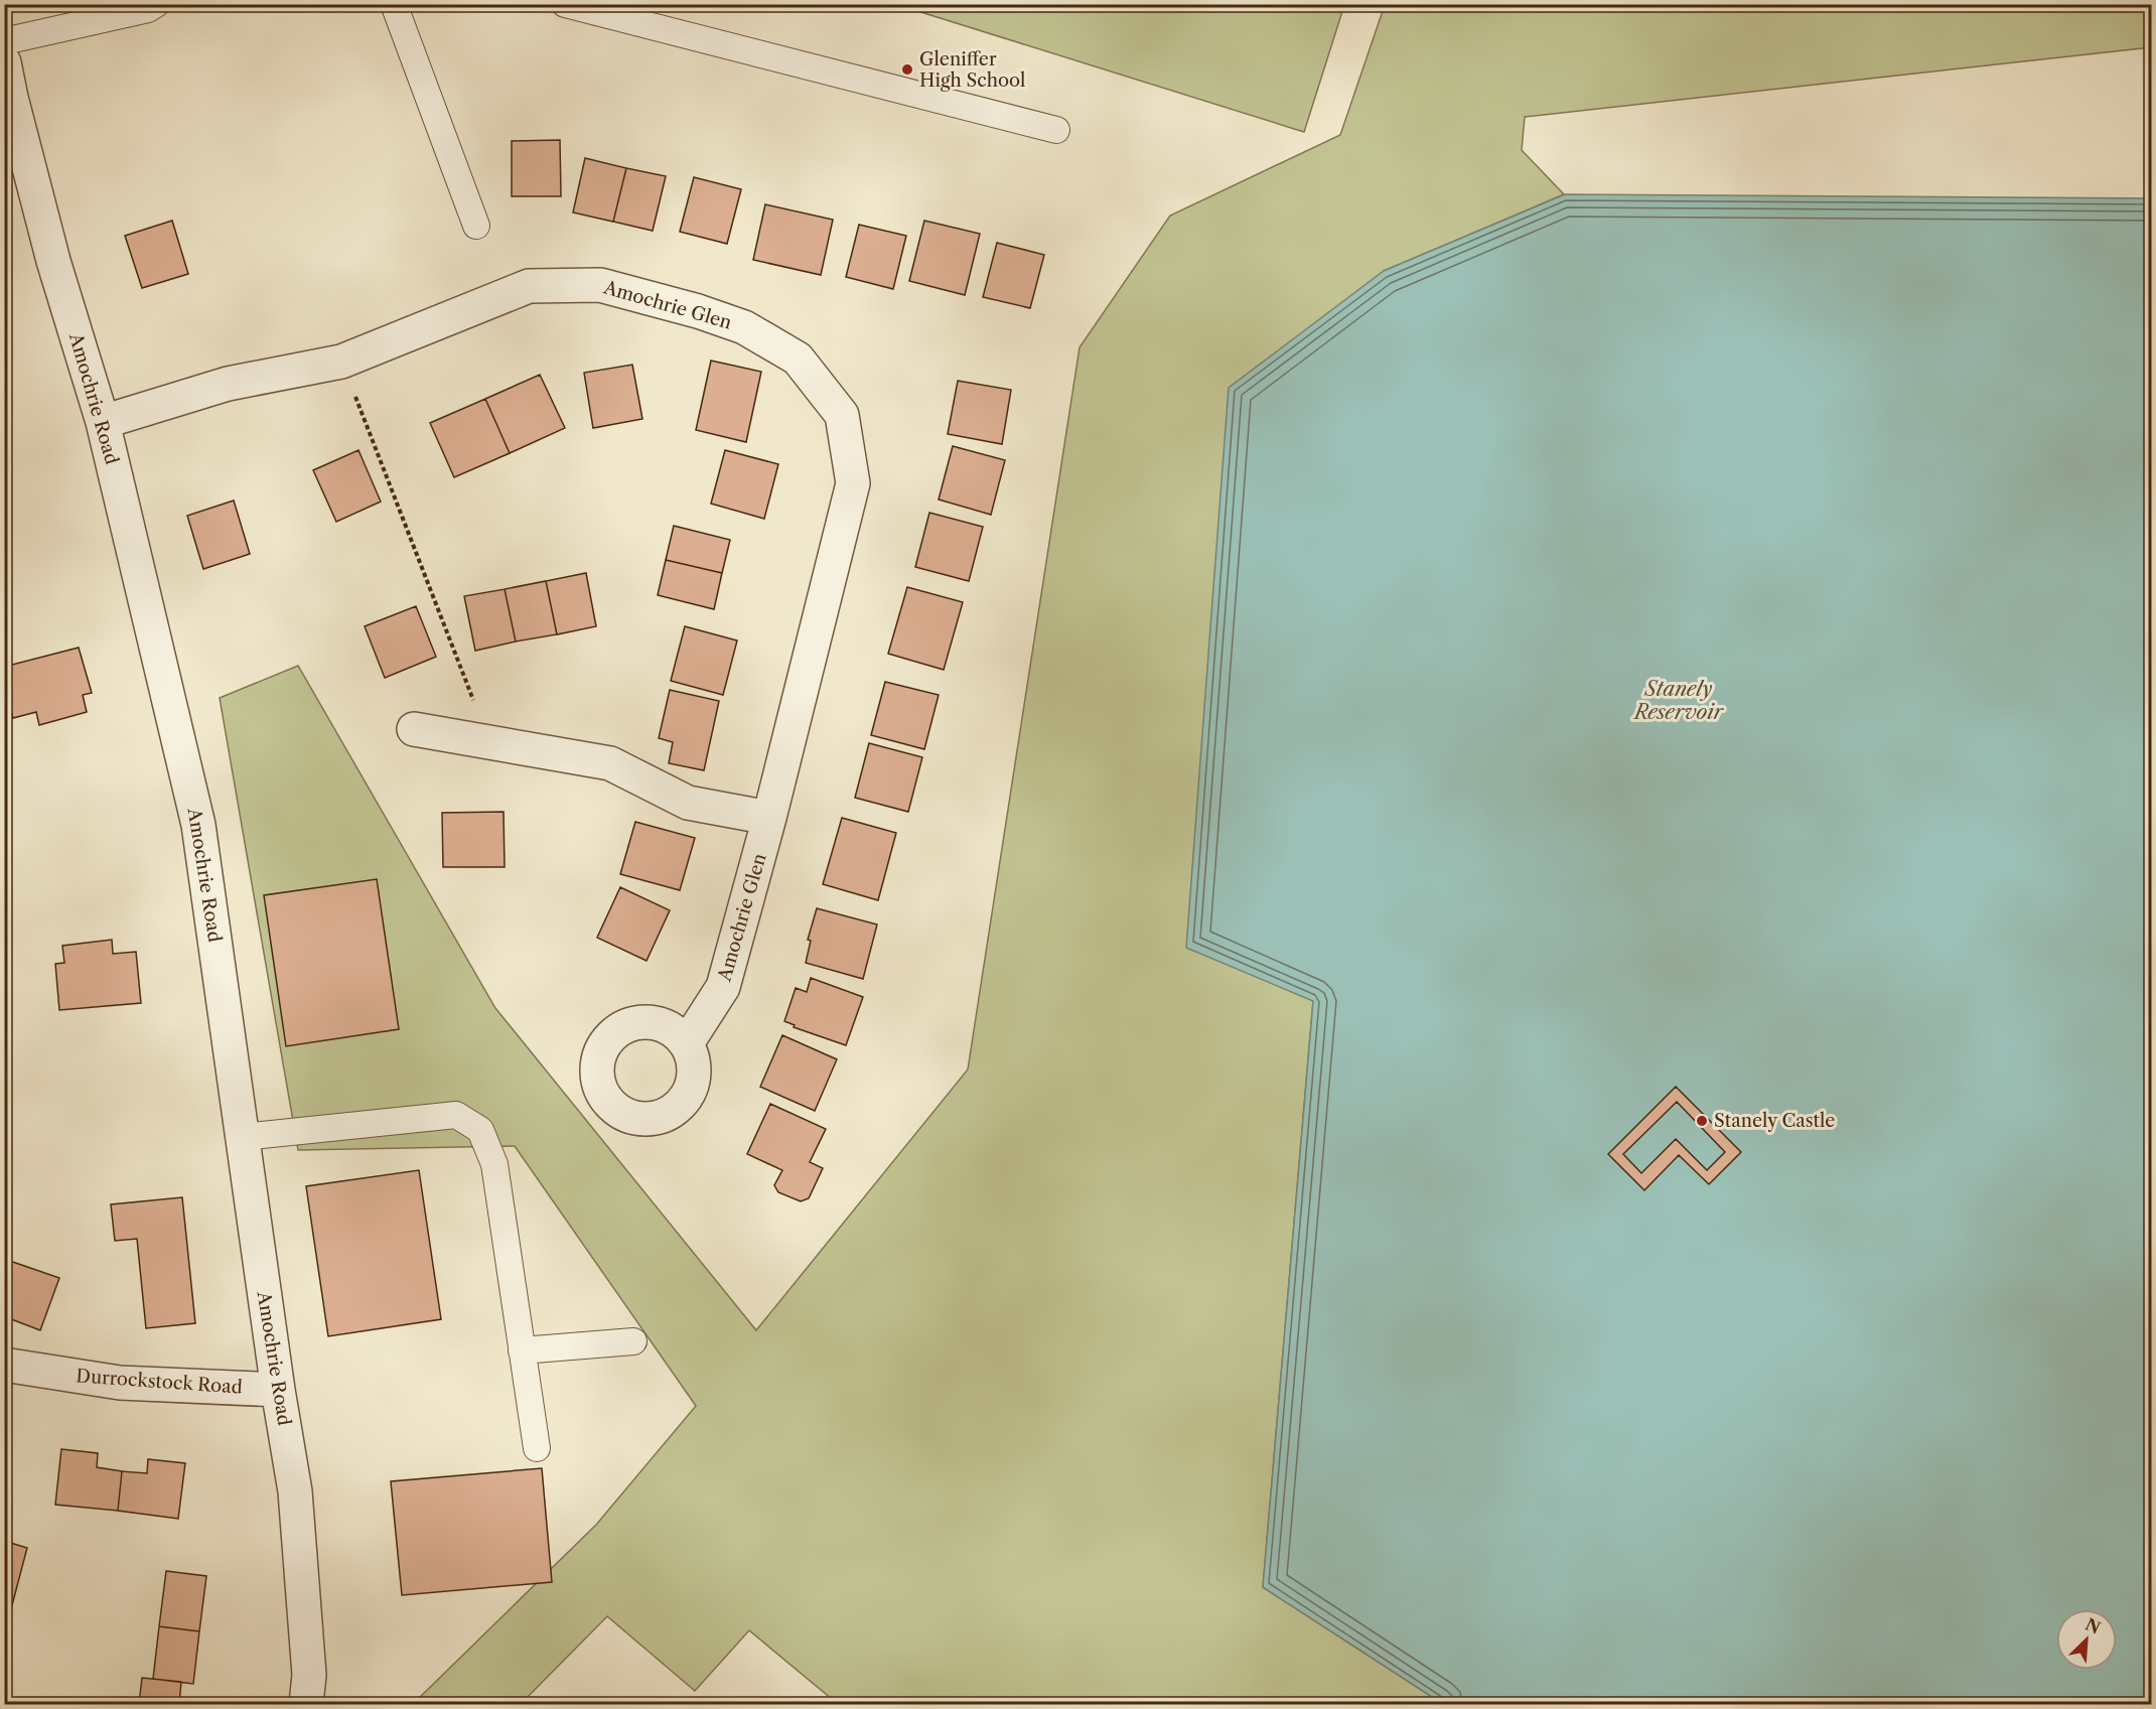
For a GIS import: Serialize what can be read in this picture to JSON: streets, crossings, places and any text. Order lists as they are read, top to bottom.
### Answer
{
  "streets": {
    "street": ["Amochrie Glen", "Amochrie Road", "Durrockstock Road"]
  },
  "crossings": [
    ["Amochrie Glen", "Amochrie Road"],
    ["Amochrie Road", "Durrockstock Road"]
  ],
  "water": ["Stanely Reservoir"],
  "places": ["Gleniffer High School", "Stanely Castle"],
  "north": "top right"
}
